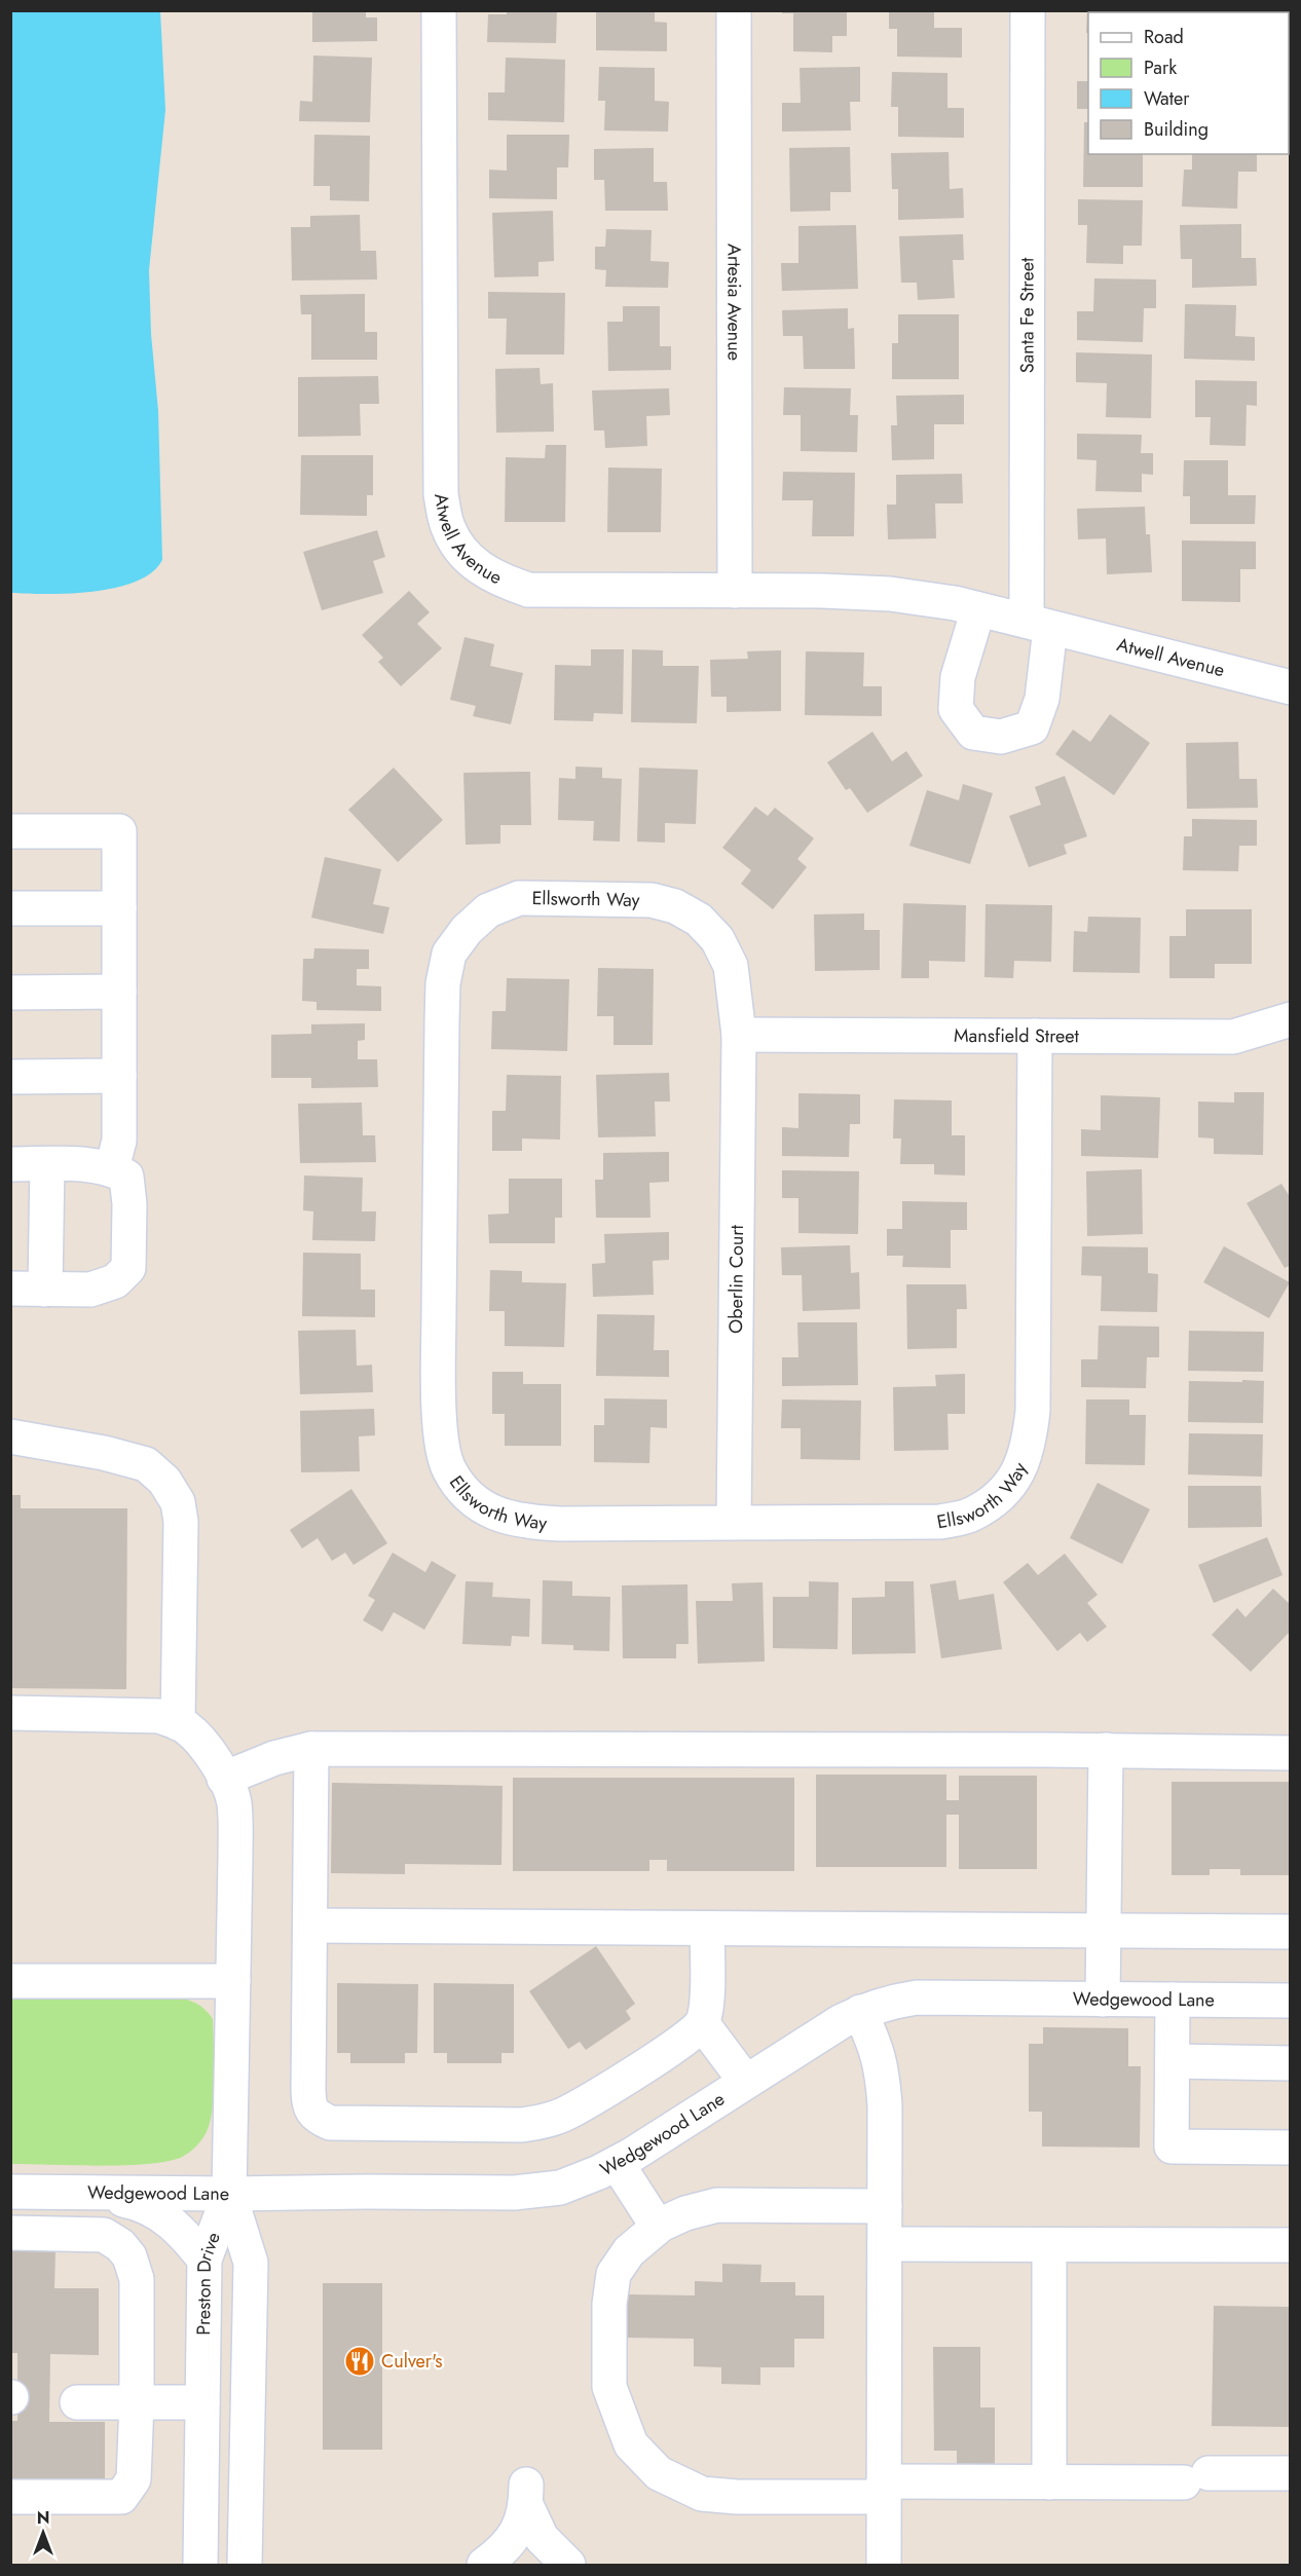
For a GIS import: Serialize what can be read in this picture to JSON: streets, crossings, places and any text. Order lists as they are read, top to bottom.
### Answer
{
  "streets": {
    "street": [
      "Artesia Avenue",
      "Santa Fe Street",
      "Atwell Avenue",
      "Ellsworth Way",
      "Mansfield Street",
      "Oberlin Court",
      "Wedgewood Lane",
      "Preston Drive"
    ]
  },
  "crossings": [
    ["Artesia Avenue", "Atwell Avenue"],
    ["Santa Fe Street", "Atwell Avenue"],
    ["Ellsworth Way", "Mansfield Street"],
    ["Ellsworth Way", "Oberlin Court"],
    ["Mansfield Street", "Oberlin Court"],
    ["Wedgewood Lane", "Preston Drive"]
  ],
  "places": {
    "restaurant": ["Culver's"]
  },
  "legend": [
    "Road",
    "Park",
    "Water",
    "Building"
  ],
  "north": "top"
}
